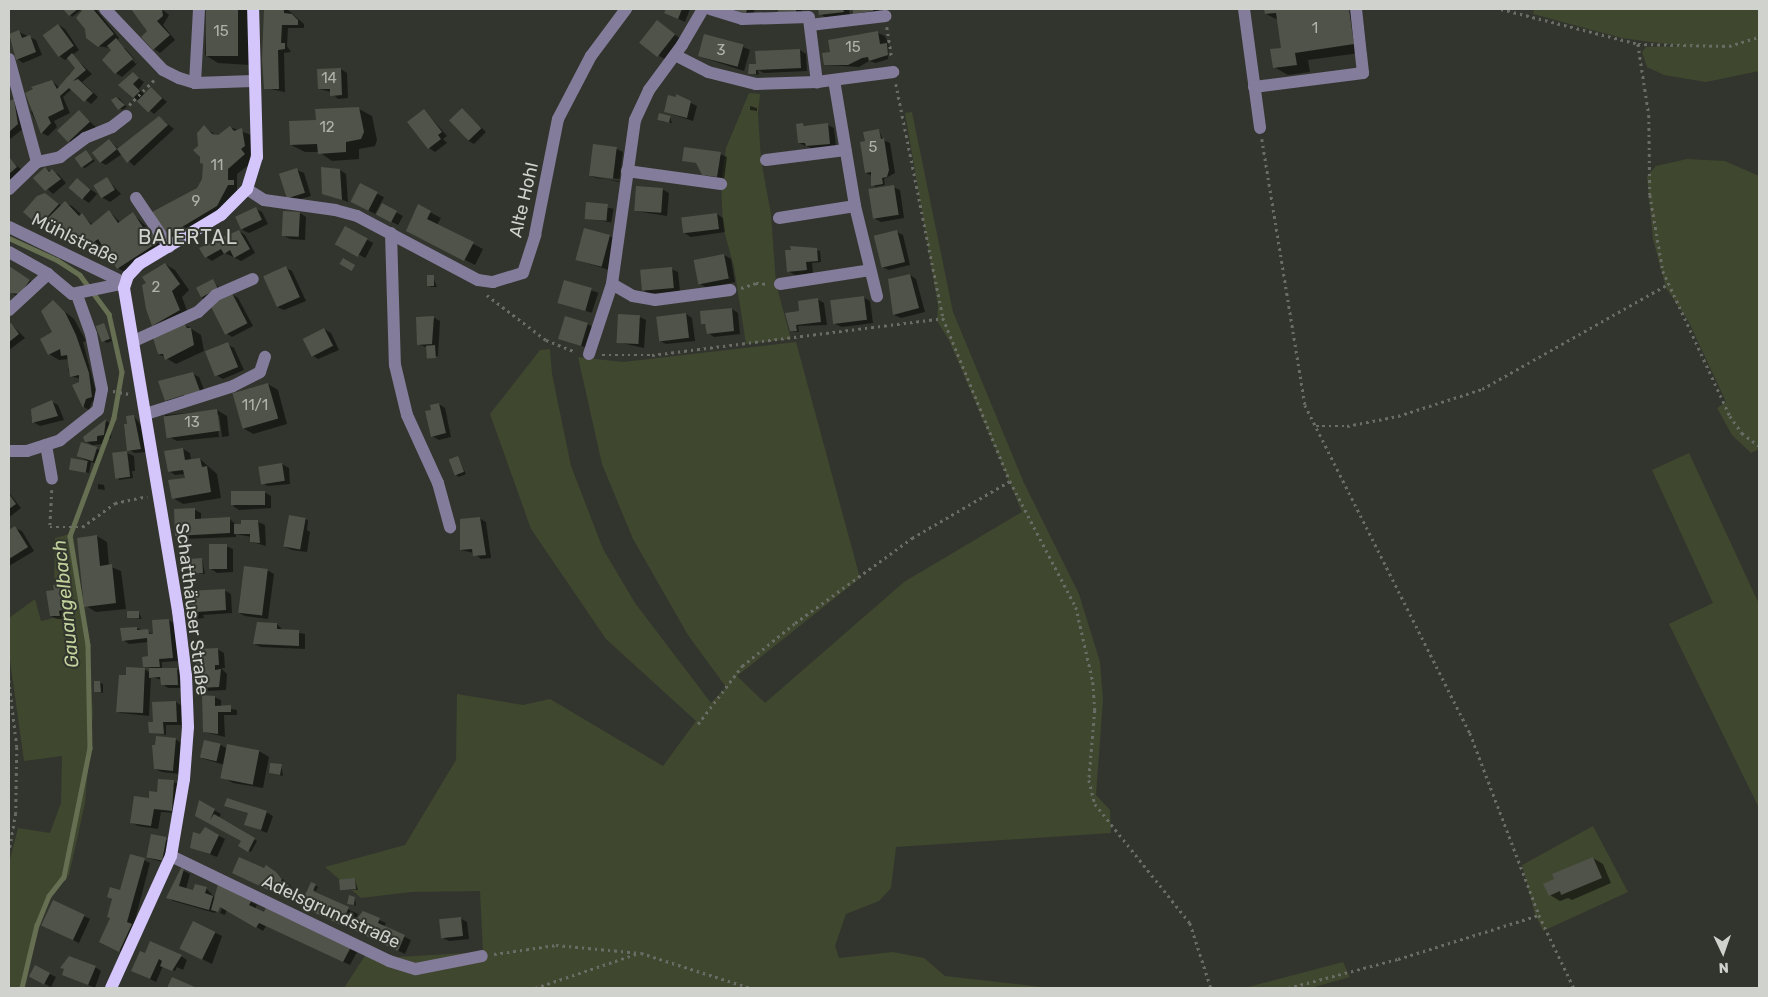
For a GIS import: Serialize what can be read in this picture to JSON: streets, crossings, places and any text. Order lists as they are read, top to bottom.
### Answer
{
  "streets": {
    "main road": ["Schatthäuser Straße"],
    "street": ["Alte Hohl", "Mühlstraße", "Adelsgrundstraße"]
  },
  "crossings": [
    ["Mühlstraße", "Schatthäuser Straße"],
    ["Schatthäuser Straße", "Adelsgrundstraße"]
  ],
  "districts": ["BAIERTAL"],
  "water": ["Gauangelbach"],
  "house_numbers": [
    "1",
    "15",
    "15",
    "3",
    "14",
    "12",
    "5",
    "11",
    "9",
    "2",
    "11/1",
    "13"
  ],
  "north": "bottom"
}
